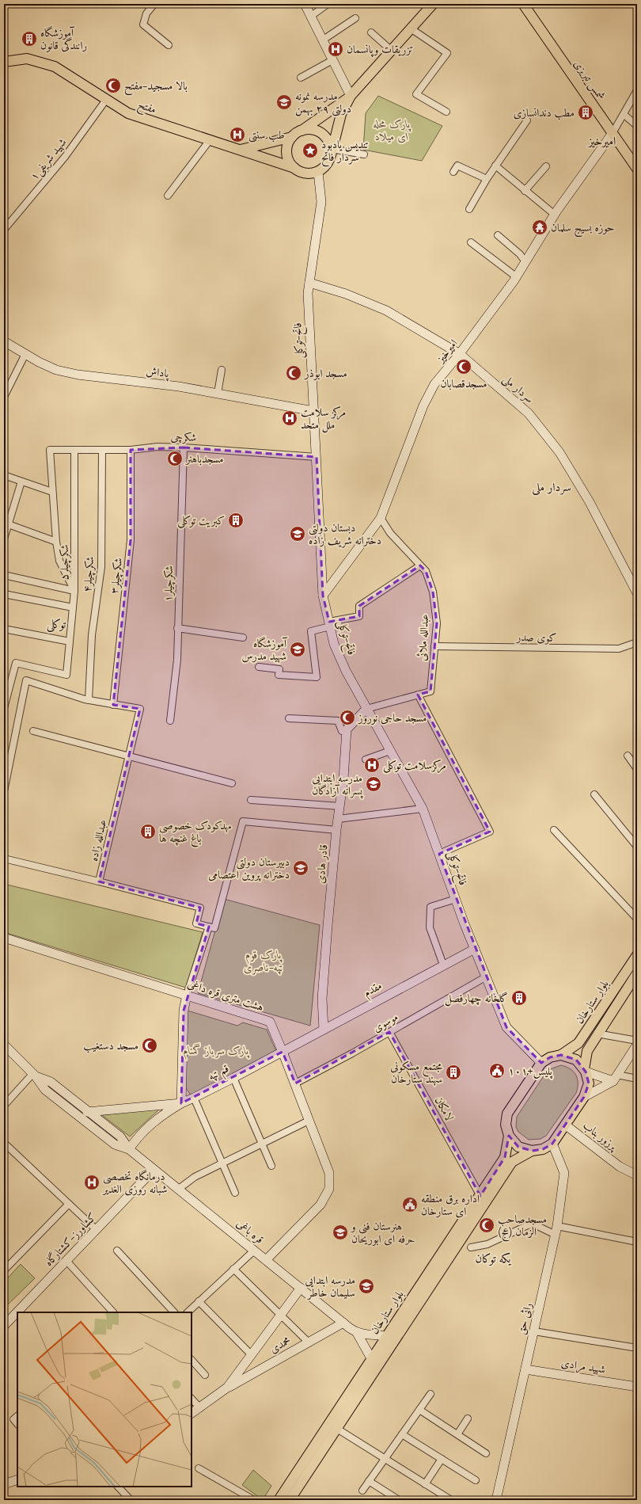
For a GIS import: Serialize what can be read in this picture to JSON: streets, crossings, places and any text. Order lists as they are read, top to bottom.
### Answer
{
  "streets": {
    "main road": ["شمس تبریزی", "مفتح", "بلوار ستارخان"],
    "street": [
      "شهید شریفی۱",
      "فاتح-توکلی",
      "امیرخیز",
      "پاداش",
      "سردار ملی",
      "شکرچی",
      "شکرچیلر۵",
      "شکرچیلر۴",
      "شکرچیلر۳",
      "شکرچیلر۱",
      "عبدالله ملائی",
      "کوی صدر",
      "عبدالله زاده",
      "قادر هادی",
      "مقدم",
      "هشت متری قره داغی",
      "موسوی",
      "قم تپه",
      "لامکان",
      "پرزور بناب",
      "قره باغی",
      "کشاورز-کشتارگاه",
      "راثی حق",
      "محمدی",
      "شهید مرادی"
    ]
  },
  "crossings": [
    ["شمس تبریزی", "امیرخیز"],
    ["مفتح", "شهید شریفی۱"],
    ["مفتح", "فاتح-توکلی"],
    ["فاتح-توکلی", "امیرخیز"],
    ["فاتح-توکلی", "پاداش"],
    ["فاتح-توکلی", "سردار ملی"],
    ["فاتح-توکلی", "شکرچی"],
    ["فاتح-توکلی", "عبدالله ملائی"],
    ["فاتح-توکلی", "مقدم"],
    ["فاتح-توکلی", "بلوار ستارخان"],
    ["فاتح-توکلی", "موسوی"],
    ["امیرخیز", "سردار ملی"],
    ["امیرخیز", "عبدالله ملائی"],
    ["شکرچی", "شکرچیلر۵"],
    ["شکرچی", "شکرچیلر۴"],
    ["شکرچی", "شکرچیلر۳"],
    ["شکرچی", "شکرچیلر۱"],
    ["شکرچیلر۳", "عبدالله زاده"],
    ["عبدالله ملائی", "کوی صدر"],
    ["قادر هادی", "مقدم"],
    ["مقدم", "هشت متری قره داغی"],
    ["مقدم", "قم تپه"],
    ["هشت متری قره داغی", "موسوی"],
    ["هشت متری قره داغی", "قم تپه"],
    ["هشت متری قره داغی", "قره باغی"],
    ["بلوار ستارخان", "لامکان"],
    ["بلوار ستارخان", "پرزور بناب"],
    ["بلوار ستارخان", "قره باغی"],
    ["بلوار ستارخان", "راثی حق"],
    ["موسوی", "لامکان"],
    ["قم تپه", "قره باغی"],
    ["قره باغی", "کشاورز-کشتارگاه"],
    ["قره باغی", "محمدی"],
    ["راثی حق", "شهید مرادی"]
  ],
  "districts": [
    "امیرخیز",
    "سردار ملی",
    "توکلی",
    "یکه توکان"
  ],
  "parks": ["پارک محله ای میلاد", "پارک قوم تپه-ناصری", "پارک سرباز گمنام"],
  "places": {
    "building": [
      "آموزشگاه رانندگی قانون",
      "مطب دندانسازی",
      "کبریت توکلی",
      "مهدکودک خصوصی باغ غنچه ها",
      "گلخانه چهارفصل",
      "مجتمع مسکونی سهند ستارخان"
    ],
    "hospital": [
      "تزریقات وپانسمان",
      "طب سنتی",
      "مرکز سلامت ملل متحد",
      "مرکزسلامت توکلی",
      "درمانگاه تخصصی شبانه روزی الغدیر"
    ],
    "mosque": [
      "بالا مسجید-مفتح",
      "مسجدقصابان",
      "مسجد ابوذر",
      "مسجدباهنر",
      "مسجد حاجی نوروز",
      "مسجد دستغیب",
      "مسجدصاحب الزمان (عج)"
    ],
    "school or university": [
      "مدرسه نمونه دولتی ۲۹ بهمن",
      "دبستان دولتی دخترانه شریف زاده",
      "آموزشگاه شهید مدرس",
      "مدرسه ابتدایی پسرانه آزادگان",
      "دبیرستان دولتی دخترانه پروین اعتصامی",
      "هنرستان فنی و حرفه ای ابوریحان",
      "مدرسه ابتدایی سلیمان خاطر"
    ],
    "place": ["تندیس یادبود سردار فاتح"],
    "temple": ["حوزه بسیج سلمان"],
    "public building": ["پلیس+۱۰۱", "اداره برق منطقه ای ستارخان"]
  }
}
